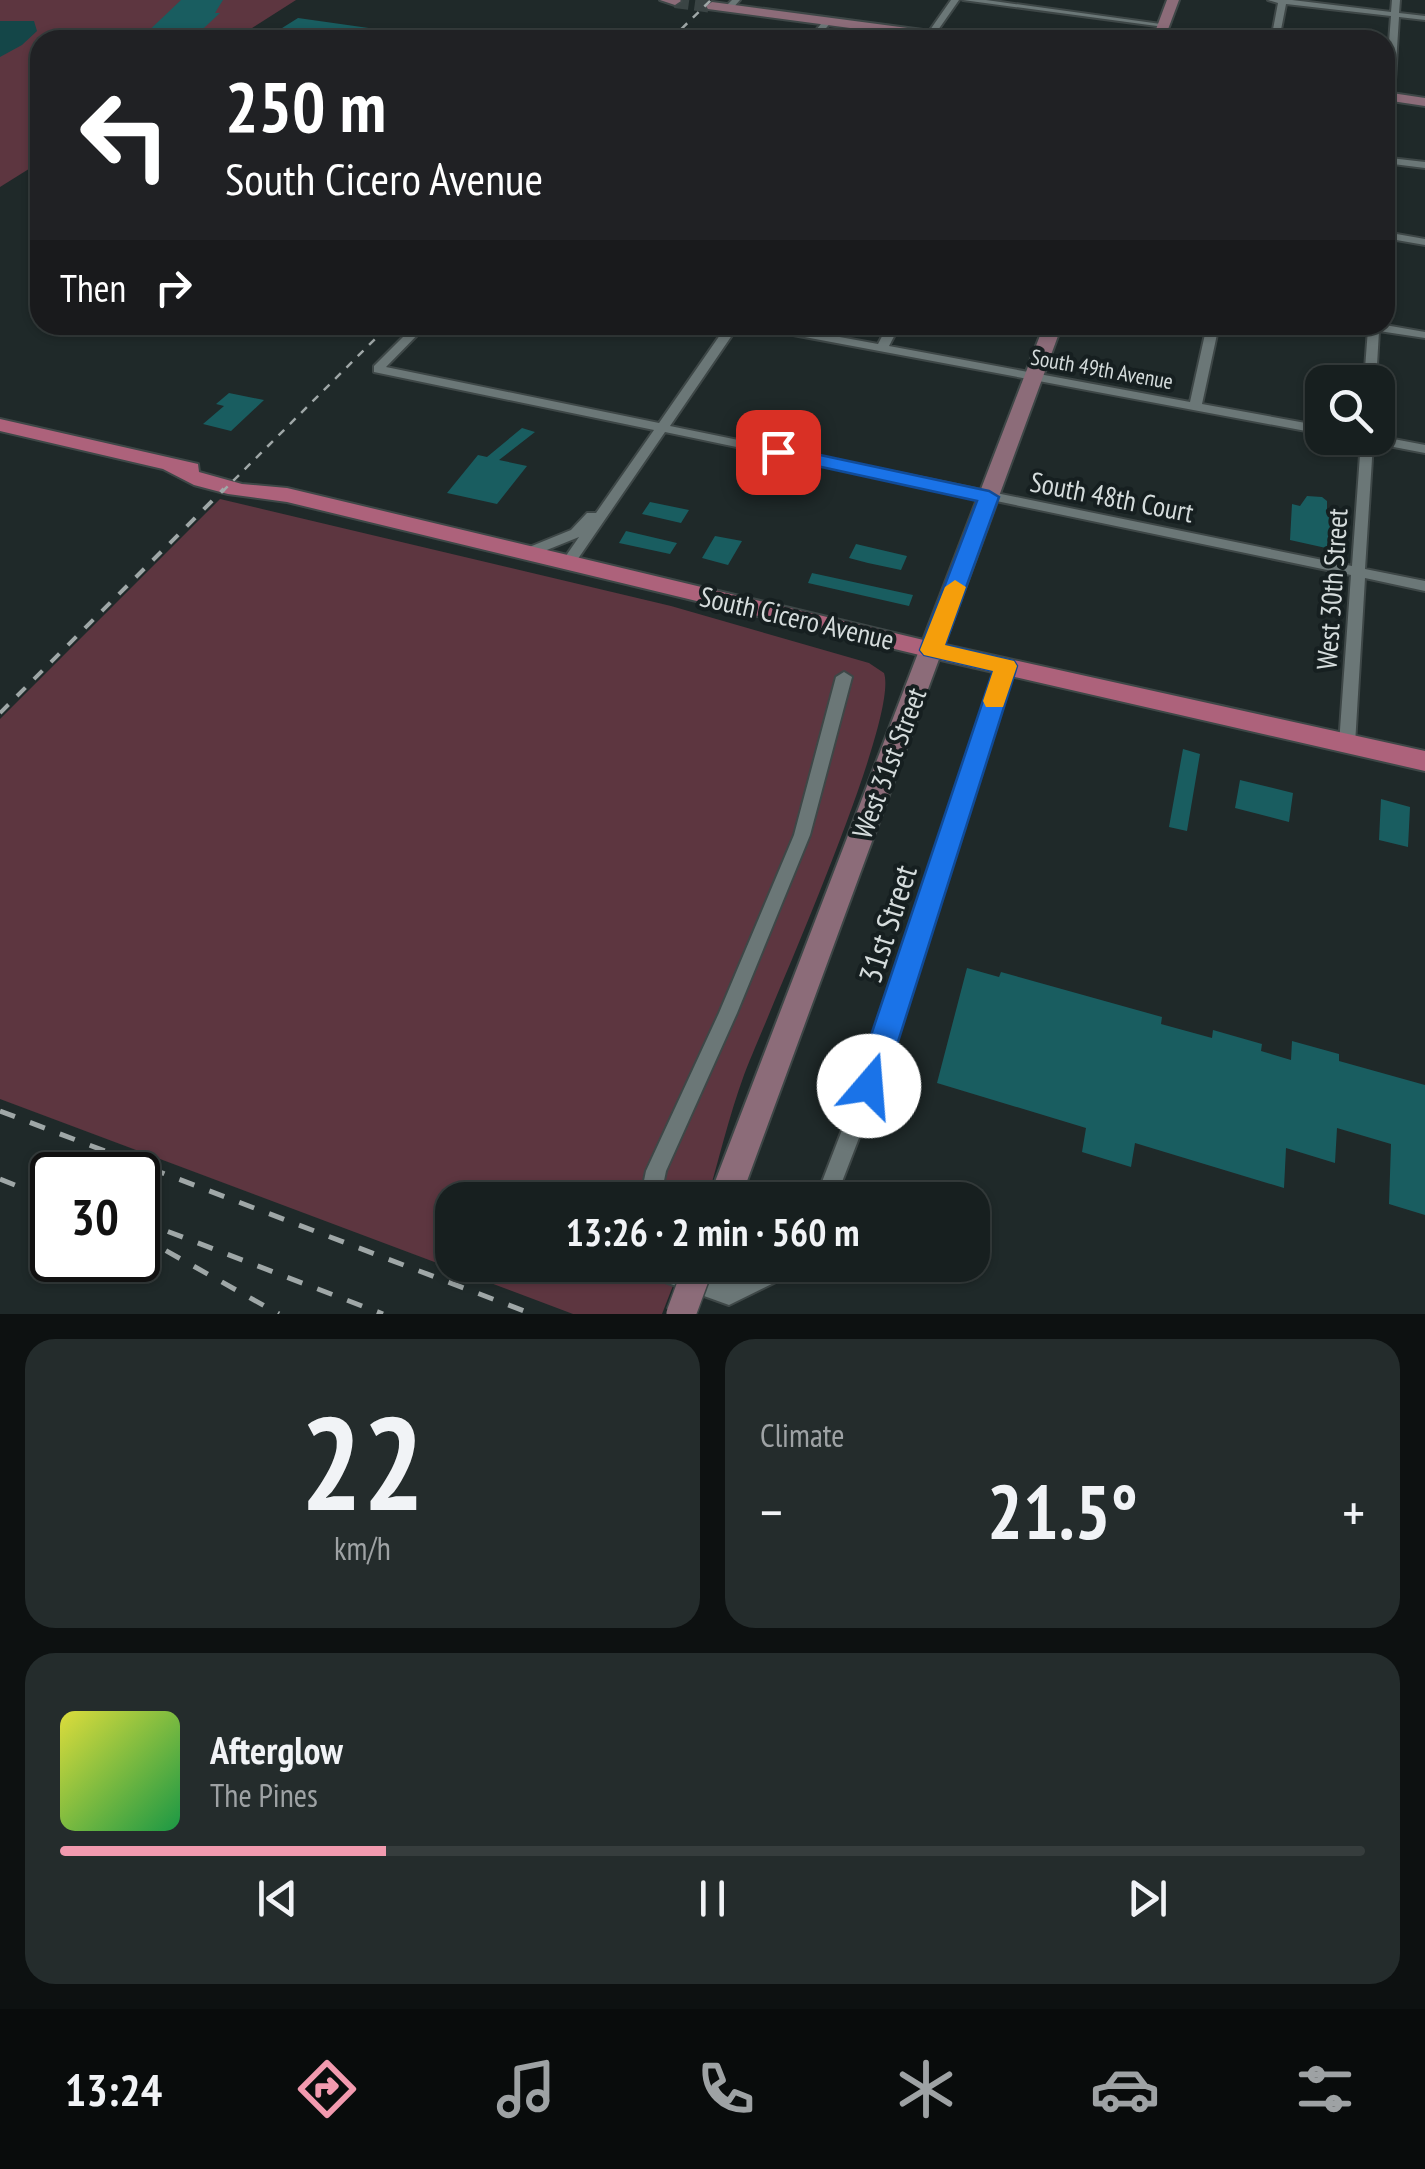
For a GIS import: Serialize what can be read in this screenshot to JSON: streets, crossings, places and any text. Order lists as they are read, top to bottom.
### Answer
{
  "streets": {
    "main road": ["South Cicero Avenue", "West 31st Street"],
    "street": [
      "South 49th Avenue",
      "South 48th Court",
      "West 30th Street",
      "31st Street"
    ]
  },
  "crossings": [
    ["South 49th Avenue", "West 31st Street"],
    ["South 48th Court", "West 30th Street"],
    ["South 48th Court", "West 31st Street"],
    ["West 30th Street", "South Cicero Avenue"],
    ["South Cicero Avenue", "West 31st Street"],
    ["South Cicero Avenue", "31st Street"]
  ],
  "page": {
    "turn": ["250 m", "South Cicero Avenue"],
    "then": "Then",
    "limit": "30",
    "trip": "13:26 · 2 min · 560 m",
    "tile": [
      ["22", "km/h"],
      "Climate"
    ],
    "heat": ["−", "21.5°", "+"],
    "song": ["Afterglow", "The Pines"],
    "tabs": "13:24"
  }
}
